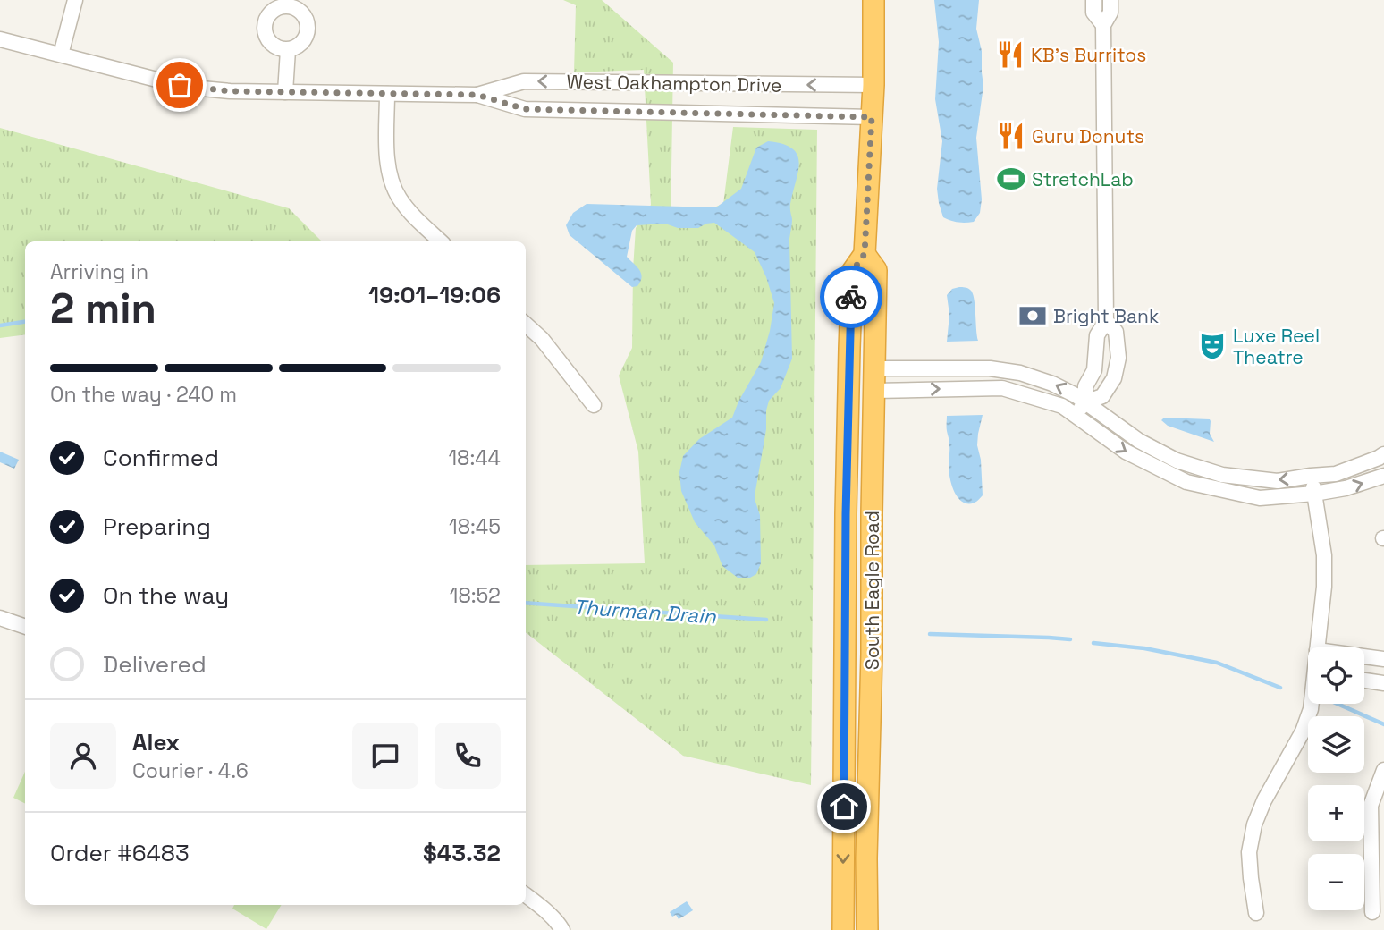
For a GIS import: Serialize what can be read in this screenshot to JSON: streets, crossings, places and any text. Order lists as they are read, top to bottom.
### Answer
{
  "streets": {
    "highway": ["South Eagle Road"],
    "street": ["West Oakhampton Drive"]
  },
  "crossings": [
    ["West Oakhampton Drive", "South Eagle Road"]
  ],
  "water": ["Thurman Drain"],
  "places": {
    "restaurant": ["KB's Burritos", "Guru Donuts"],
    "sports": ["StretchLab"],
    "bank": ["Bright Bank"],
    "theatre": ["Luxe Reel Theatre"]
  },
  "page": {
    "heading": ["2 min", "Arriving in", "19:01–19:06"],
    "panel": [
      "Alex",
      "Courier · 4.6",
      "Order #6483",
      "$43.32"
    ],
    "bar": "On the way · 240 m",
    "list": [
      ["Confirmed", "18:44"],
      ["Preparing", "18:45"],
      ["On the way", "18:52"],
      "Delivered"
    ],
    "map_buttons": ["+", "−"]
  }
}
